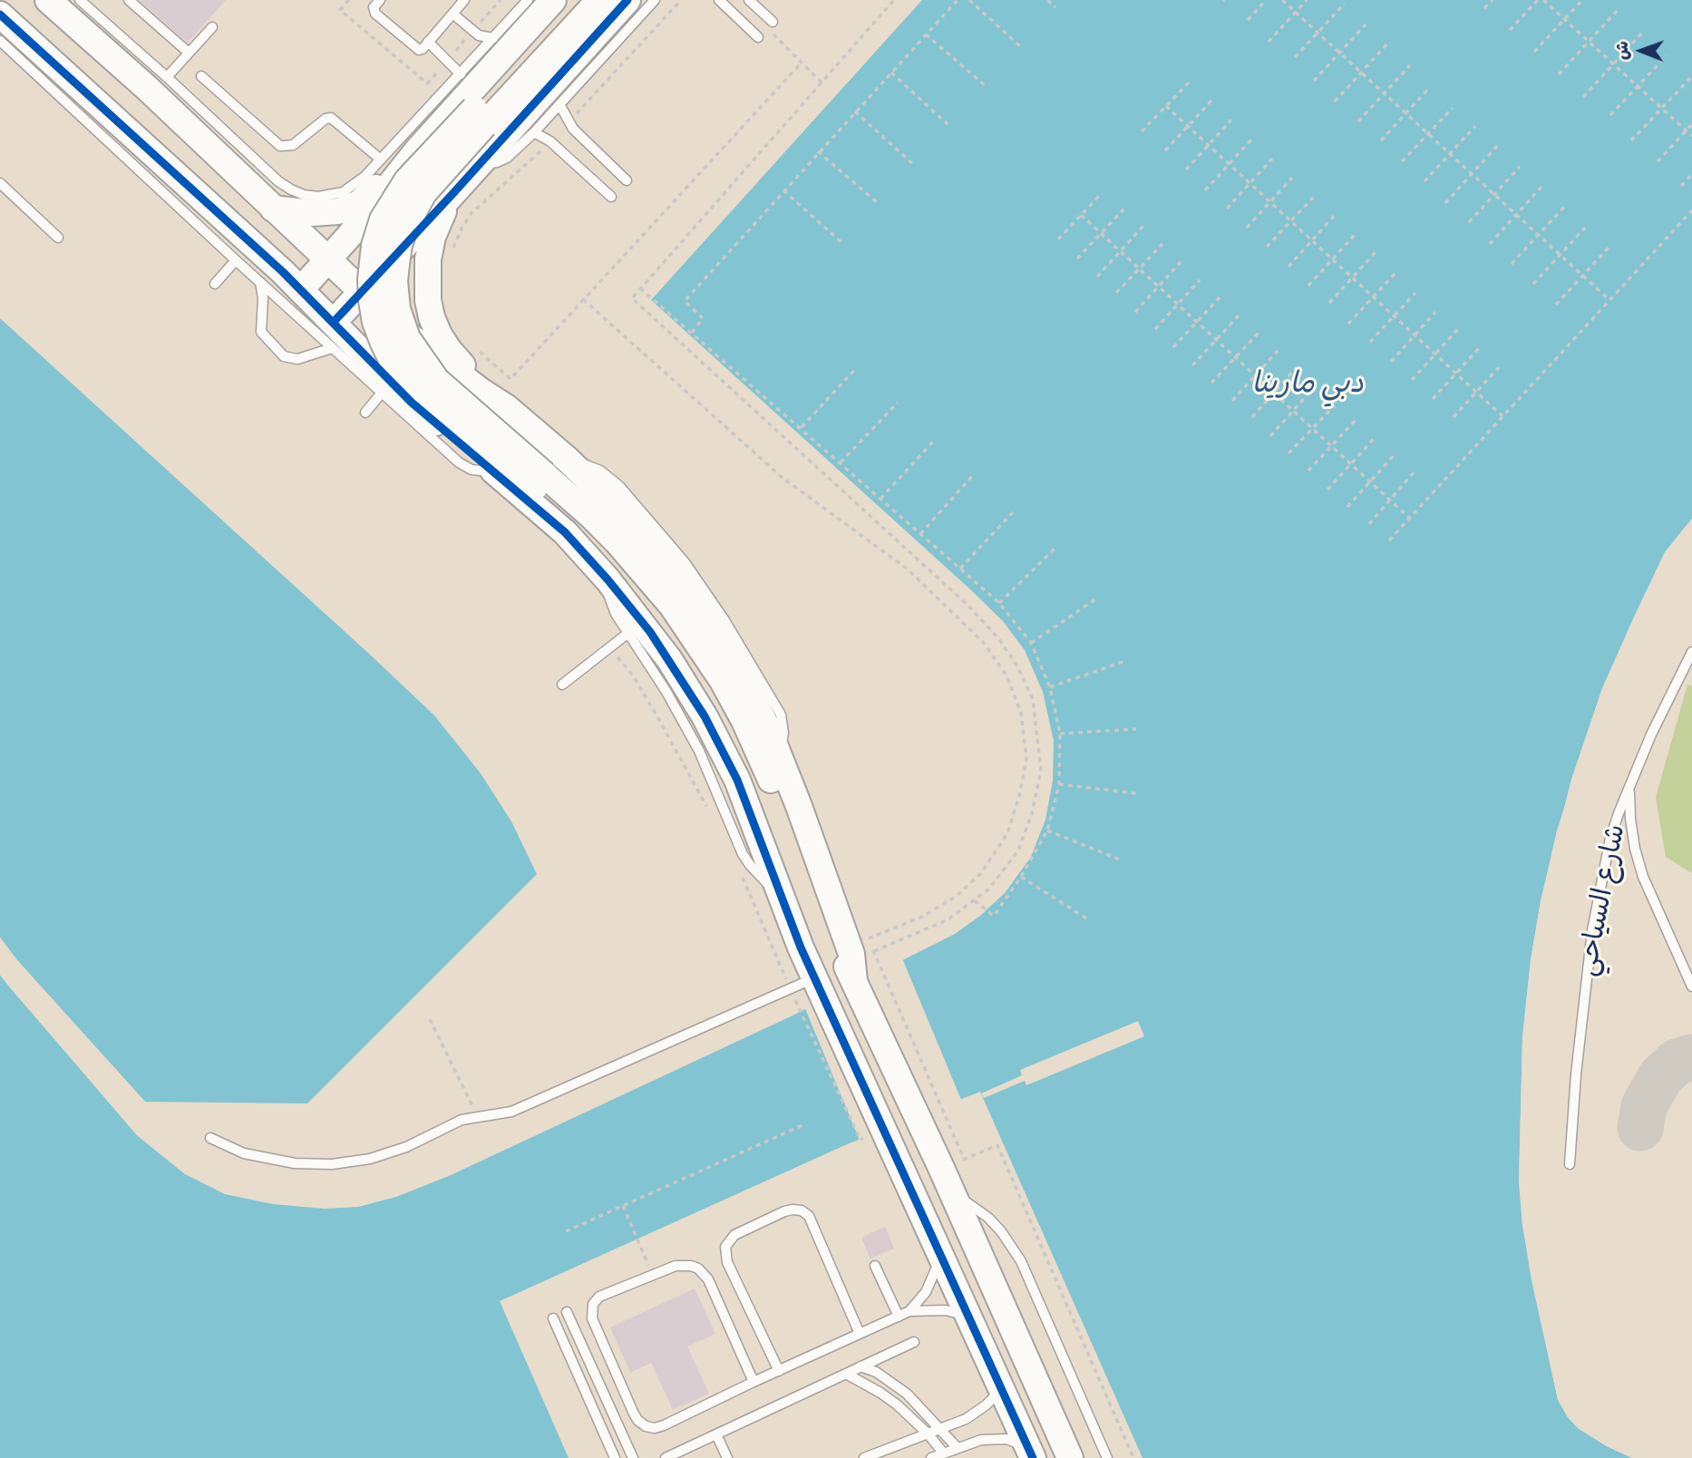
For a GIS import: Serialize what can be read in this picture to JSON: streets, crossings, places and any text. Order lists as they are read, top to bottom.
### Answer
{
  "streets": {
    "lane": ["شارع السياحي"]
  },
  "water": ["دبي مارينا"],
  "north": "left"
}
